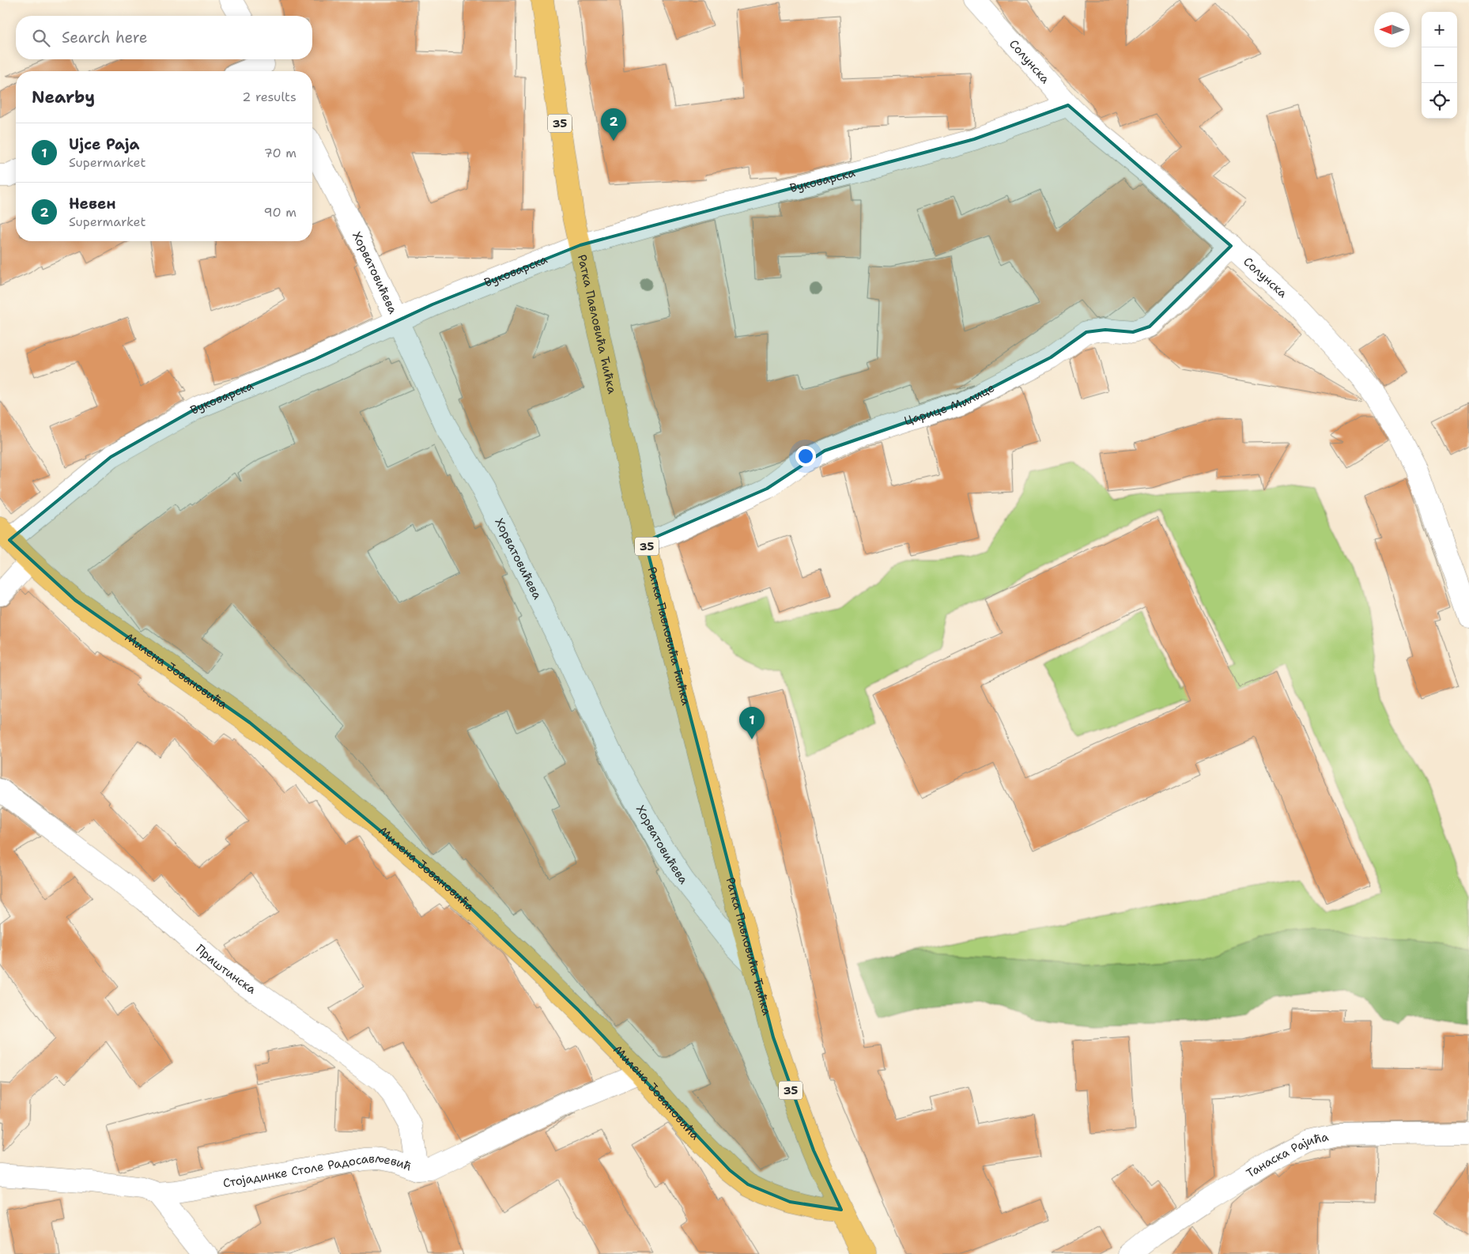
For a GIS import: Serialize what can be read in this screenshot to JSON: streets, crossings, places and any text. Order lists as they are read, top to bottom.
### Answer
{
  "streets": {
    "main road": ["35", "Ратка Павловића Ћићка", "Милена Јовановића"],
    "street": [
      "Солунска",
      "Вуковарска",
      "Хорватовићева",
      "Царице Милице",
      "Приштинска",
      "Танаска Рајића",
      "Стојадинке Столе Радосављевић"
    ]
  },
  "crossings": [
    ["Солунска", "Вуковарска"],
    ["Солунска", "Царице Милице"],
    ["Вуковарска", "Хорватовићева"],
    ["Вуковарска", "Ратка Павловића Ћићка"],
    ["Вуковарска", "Милена Јовановића"],
    ["Хорватовићева", "Ратка Павловића Ћићка"],
    ["Ратка Павловића Ћићка", "Царице Милице"],
    ["Ратка Павловића Ћићка", "Милена Јовановића"],
    ["Милена Јовановића", "Стојадинке Столе Радосављевић"],
    ["Приштинска", "Стојадинке Столе Радосављевић"]
  ],
  "north": "left",
  "page": {
    "map_buttons": ["+", "−"],
    "search": "Search here",
    "heading": ["Nearby", "2 results"],
    "pins": ["2", "1"],
    "list": [
      {
        "mark": "1",
        "name": "Ujce Paja",
        "note": "Supermarket",
        "value": "70 m"
      },
      {
        "mark": "2",
        "name": "Невен",
        "note": "Supermarket",
        "value": "90 m"
      }
    ]
  }
}
